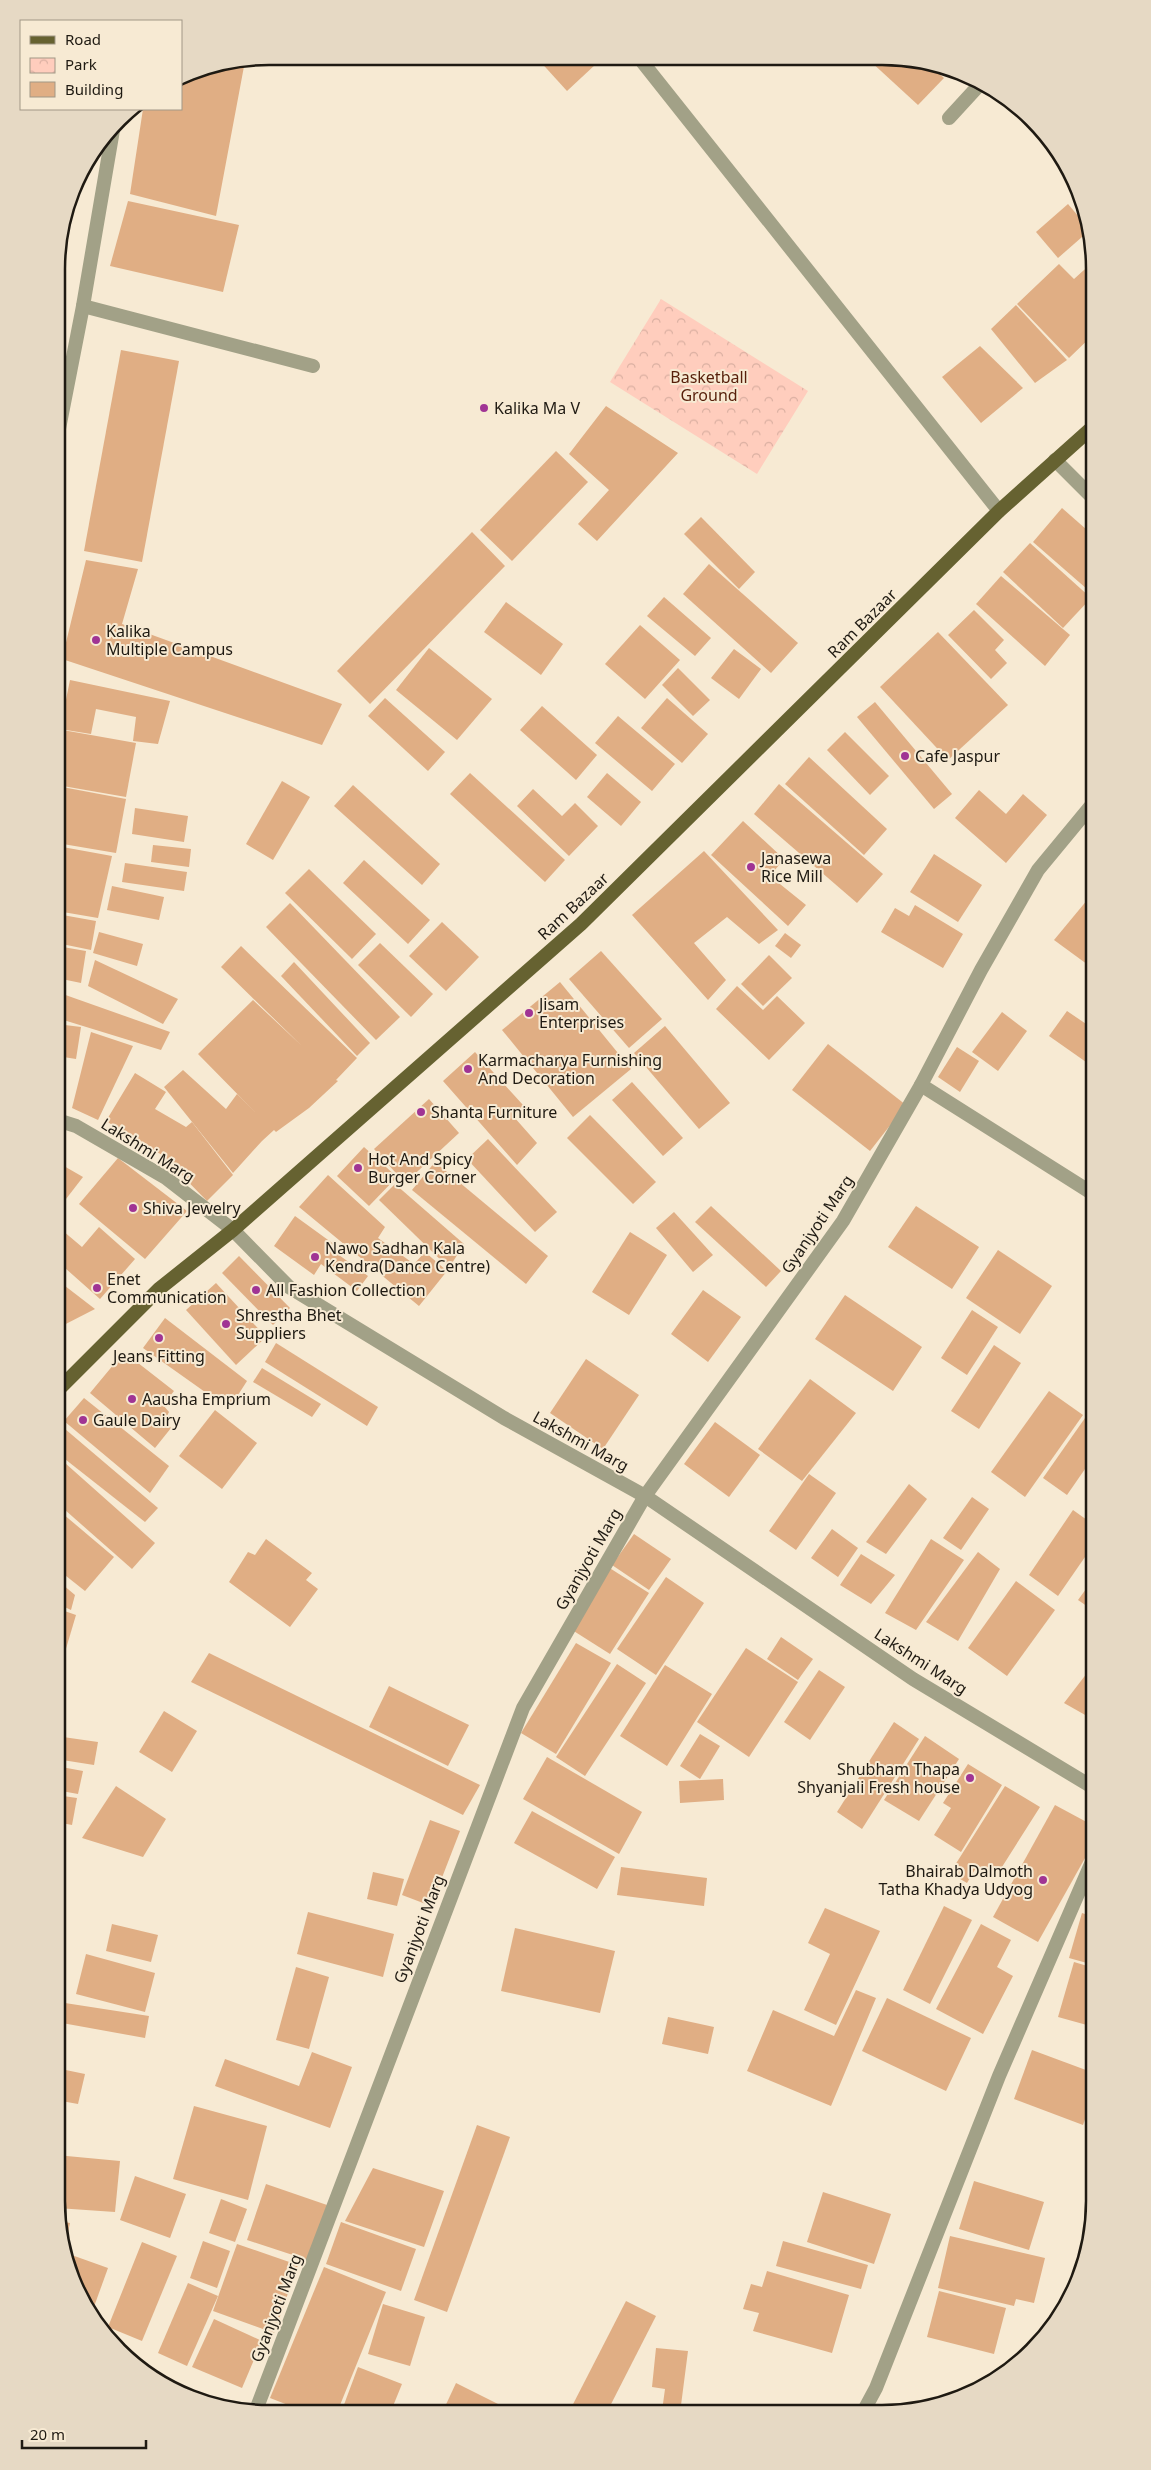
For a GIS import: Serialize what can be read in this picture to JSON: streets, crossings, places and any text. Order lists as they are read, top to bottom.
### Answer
{
  "streets": {
    "main road": ["Ram Bazaar"],
    "street": ["Lakshmi Marg", "Gyanjyoti Marg"]
  },
  "crossings": [
    ["Ram Bazaar", "Lakshmi Marg"],
    ["Lakshmi Marg", "Gyanjyoti Marg"]
  ],
  "parks": ["Basketball Ground"],
  "places": [
    "Kalika Ma V",
    "Kalika Multiple Campus",
    "Cafe Jaspur",
    "Janasewa Rice Mill",
    "Jisam Enterprises",
    "Karmacharya Furnishing And Decoration",
    "Shanta Furniture",
    "Hot And Spicy Burger Corner",
    "Shiva Jewelry",
    "Nawo Sadhan Kala Kendra(Dance Centre)",
    "Enet Communication",
    "All Fashion Collection",
    "Shrestha Bhet Suppliers",
    "Jeans Fitting",
    "Aausha Emprium",
    "Gaule Dairy",
    "Shubham Thapa Shyanjali Fresh house",
    "Bhairab Dalmoth Tatha Khadya Udyog"
  ],
  "legend": ["Road", "Park", "Building"],
  "scale_bar": "20 m"
}
